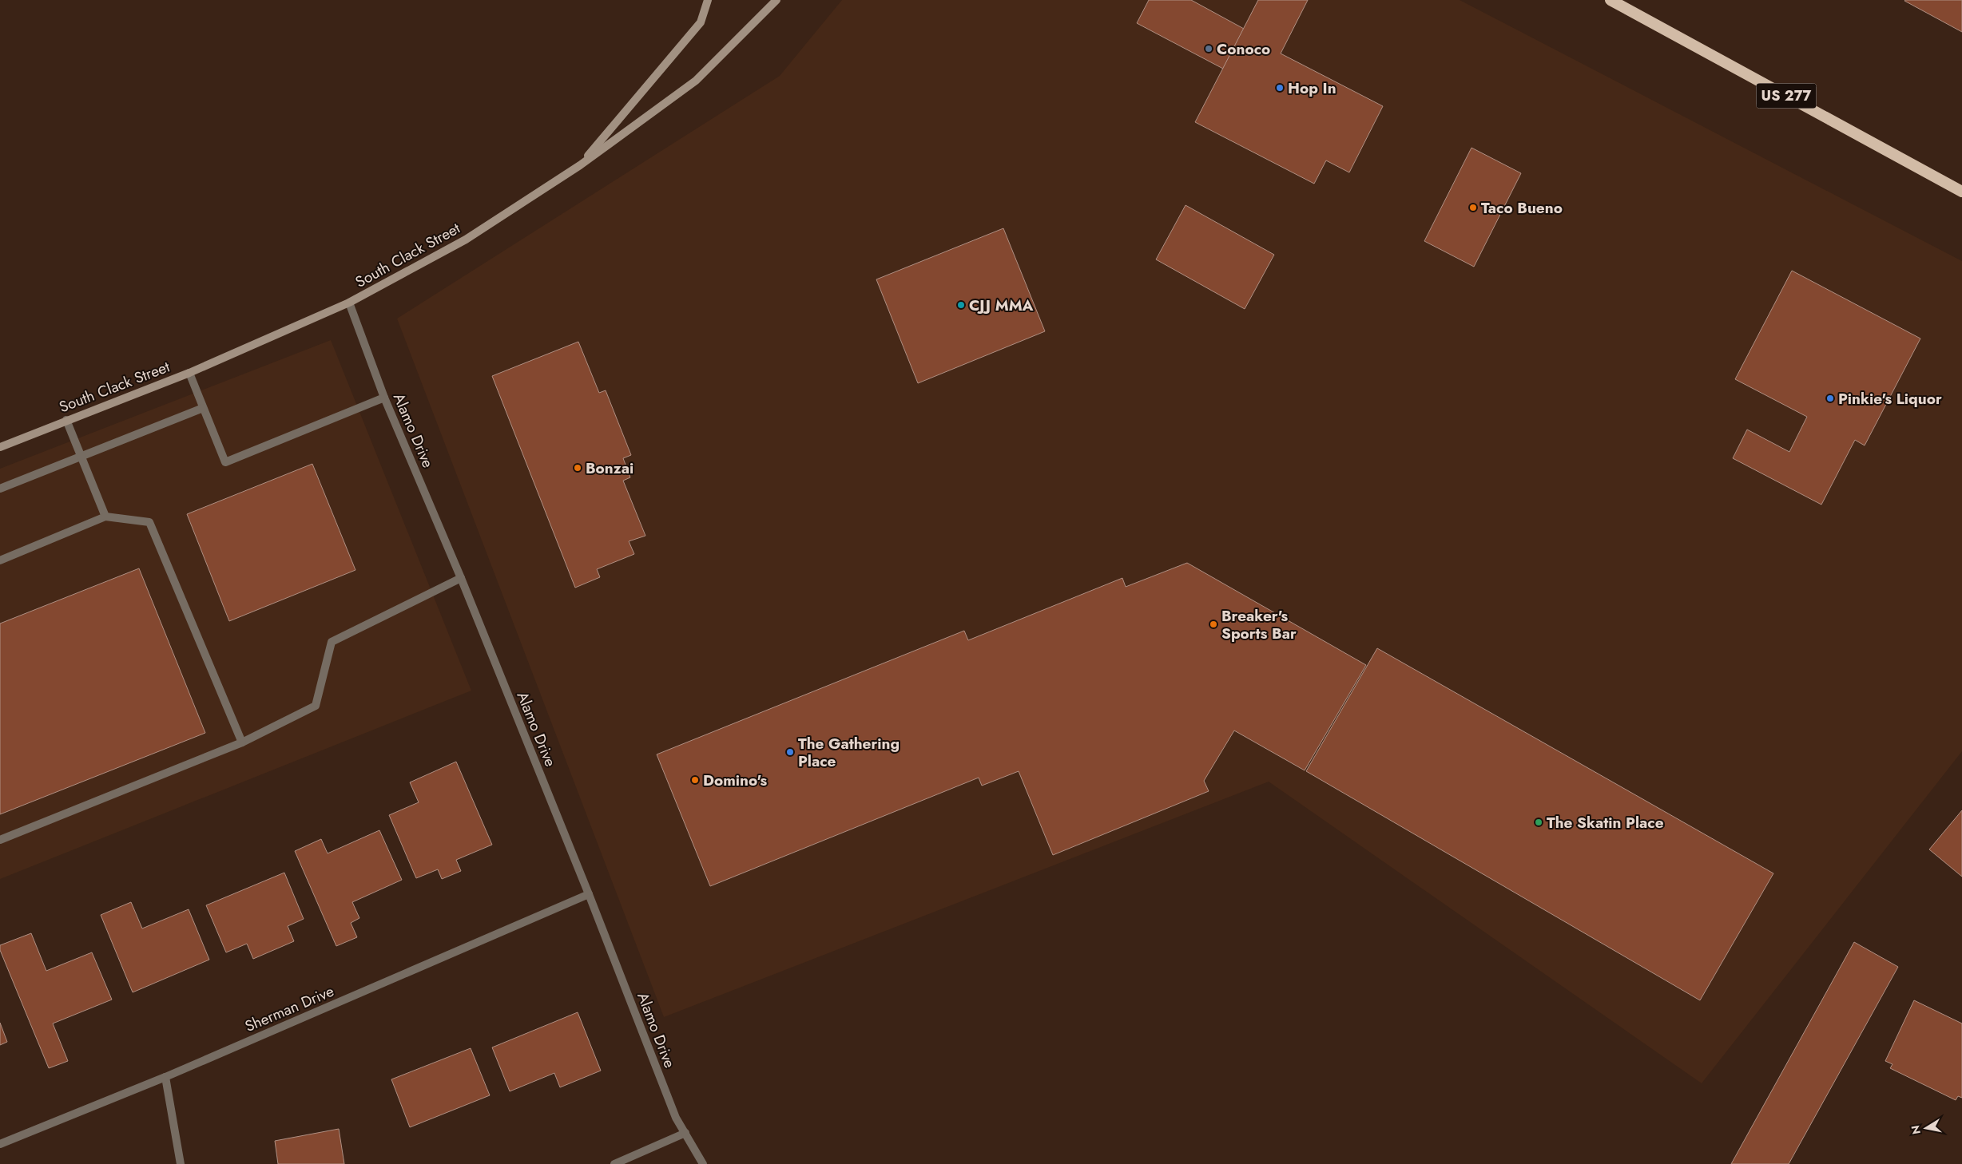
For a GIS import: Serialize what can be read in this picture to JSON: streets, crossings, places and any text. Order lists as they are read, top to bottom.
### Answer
{
  "streets": {
    "highway": ["US 277"],
    "main road": ["South Clack Street"],
    "street": ["Alamo Drive", "Sherman Drive"]
  },
  "crossings": [
    ["South Clack Street", "Alamo Drive"],
    ["Alamo Drive", "Sherman Drive"]
  ],
  "places": [
    "Conoco",
    "Hop In",
    "Taco Bueno",
    "CJJ MMA",
    "Pinkie's Liquor",
    "Bonzai",
    "Breaker's Sports Bar",
    "The Gathering Place",
    "Domino's",
    "The Skatin Place"
  ],
  "north": "left"
}
